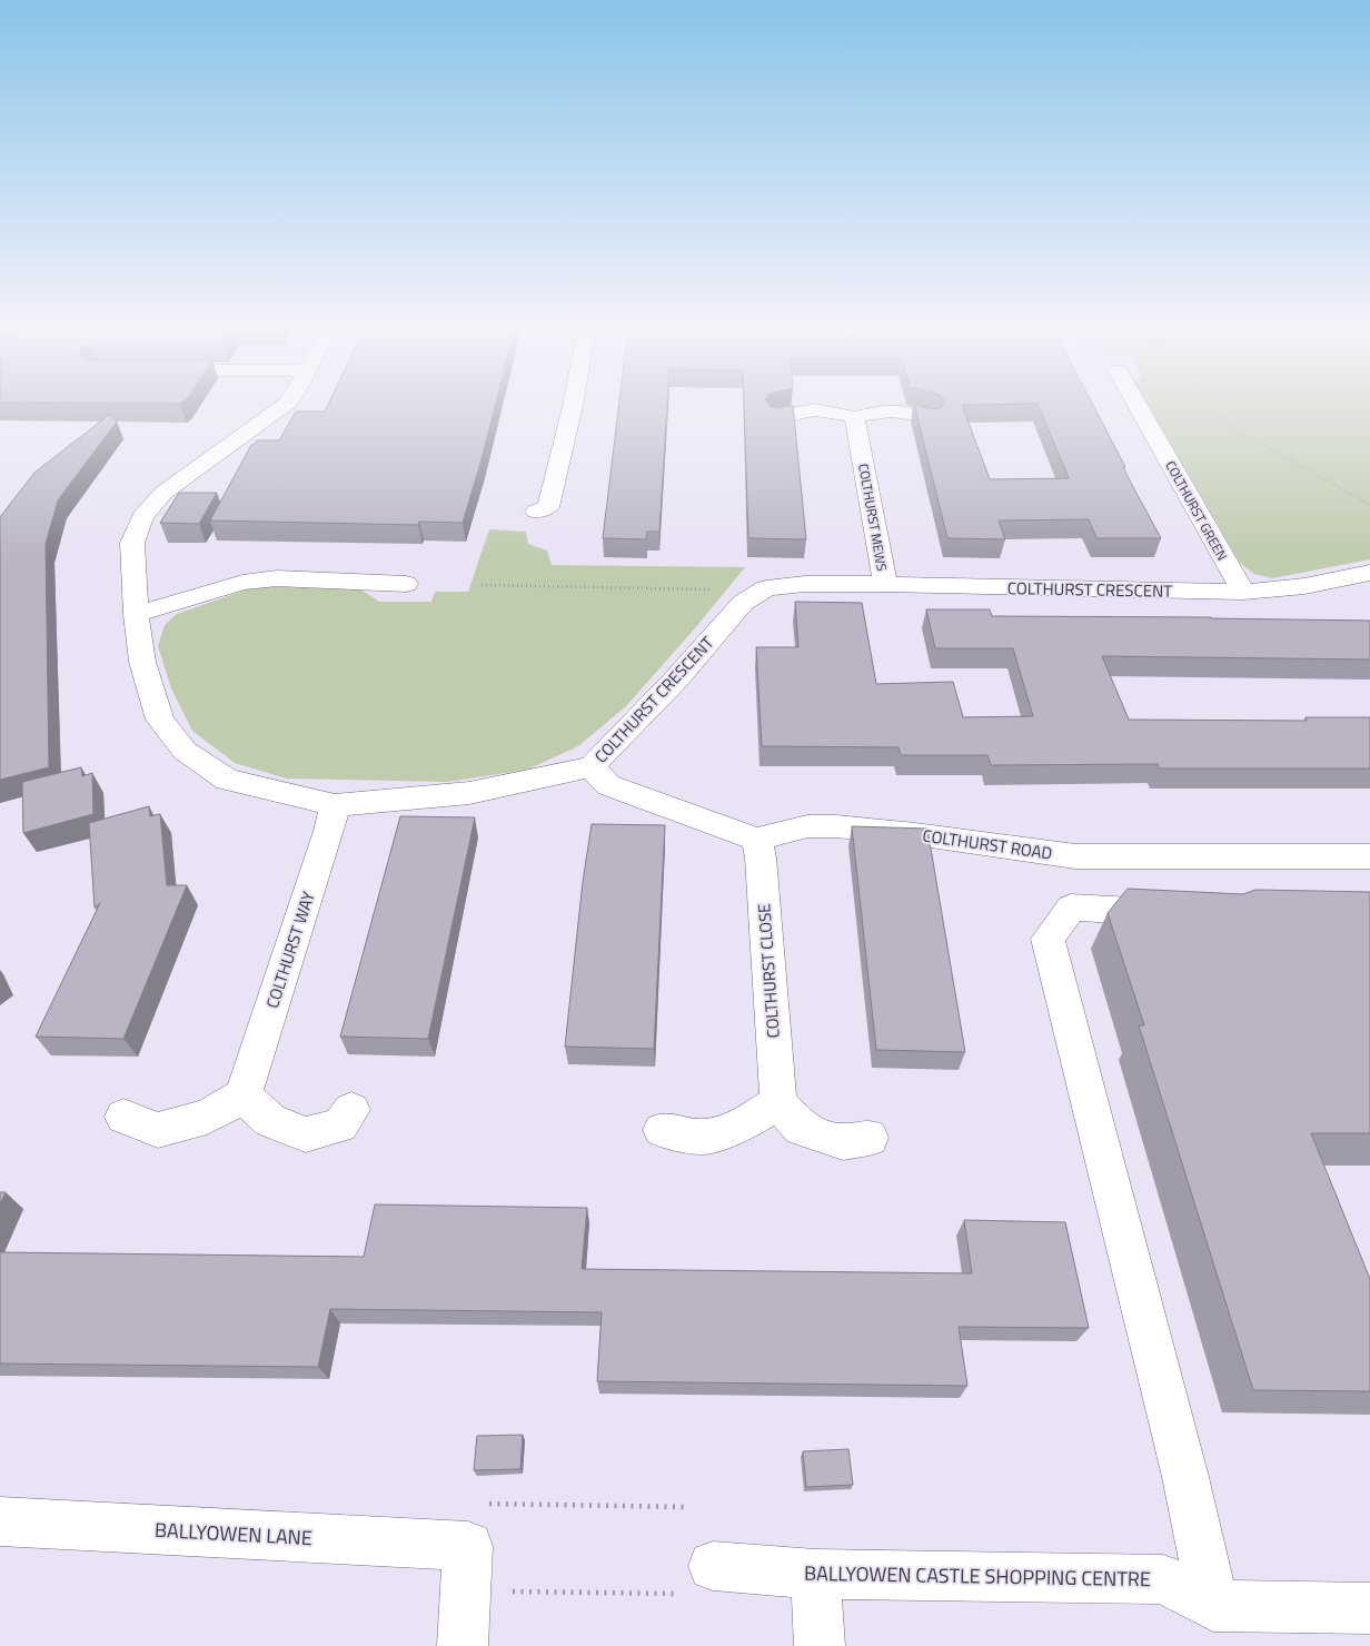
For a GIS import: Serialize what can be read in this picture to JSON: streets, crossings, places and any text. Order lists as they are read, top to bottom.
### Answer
{
  "streets": {
    "street": [
      "COLTHURST GREEN",
      "COLTHURST MEWS",
      "COLTHURST CRESCENT",
      "COLTHURST ROAD",
      "COLTHURST WAY",
      "COLTHURST CLOSE",
      "BALLYOWEN LANE",
      "BALLYOWEN CASTLE SHOPPING CENTRE"
    ]
  },
  "crossings": [
    ["COLTHURST GREEN", "COLTHURST CRESCENT"],
    ["COLTHURST MEWS", "COLTHURST CRESCENT"],
    ["COLTHURST CRESCENT", "COLTHURST WAY"],
    ["COLTHURST ROAD", "COLTHURST CLOSE"]
  ]
}
